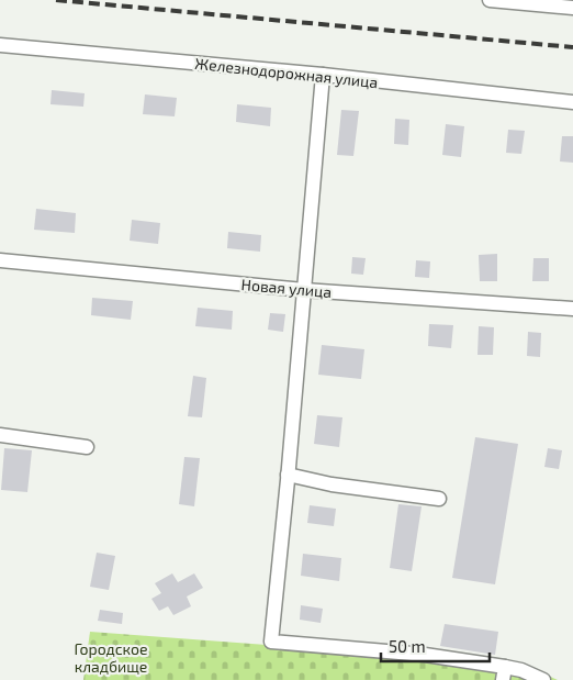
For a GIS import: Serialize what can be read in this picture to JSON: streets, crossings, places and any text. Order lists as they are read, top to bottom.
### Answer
{
  "streets": {
    "street": ["Железнодорожная улица", "Новая улица"]
  },
  "parks": ["Городское кладбище"],
  "scale_bar": "50 m"
}
